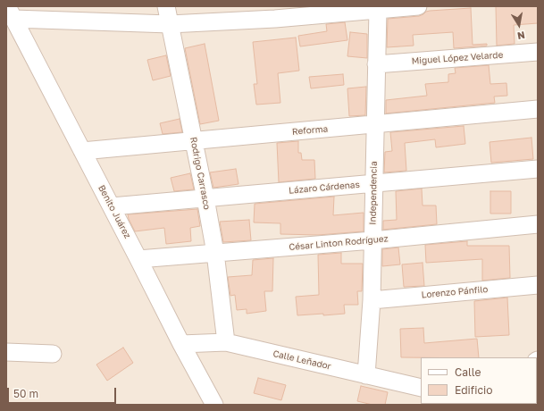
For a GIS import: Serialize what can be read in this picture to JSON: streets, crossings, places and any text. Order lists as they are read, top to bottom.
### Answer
{
  "streets": {
    "street": [
      "Miguel López Velarde",
      "Reforma",
      "Rodrigo Carrasco",
      "Lázaro Cárdenas",
      "Independencia",
      "Benito Juárez",
      "César Linton Rodríguez",
      "Lorenzo Pánfilo",
      "Calle Leñador"
    ]
  },
  "crossings": [
    ["Miguel López Velarde", "Independencia"],
    ["Reforma", "Rodrigo Carrasco"],
    ["Reforma", "Independencia"],
    ["Reforma", "Benito Juárez"],
    ["Rodrigo Carrasco", "Lázaro Cárdenas"],
    ["Rodrigo Carrasco", "Benito Juárez"],
    ["Rodrigo Carrasco", "César Linton Rodríguez"],
    ["Rodrigo Carrasco", "Calle Leñador"],
    ["Lázaro Cárdenas", "Independencia"],
    ["Lázaro Cárdenas", "Benito Juárez"],
    ["Independencia", "Benito Juárez"],
    ["Independencia", "César Linton Rodríguez"],
    ["Independencia", "Lorenzo Pánfilo"],
    ["Independencia", "Calle Leñador"],
    ["Benito Juárez", "César Linton Rodríguez"],
    ["Benito Juárez", "Calle Leñador"]
  ],
  "legend": ["Calle", "Edificio"],
  "scale_bar": "50 m",
  "north": "bottom"
}
